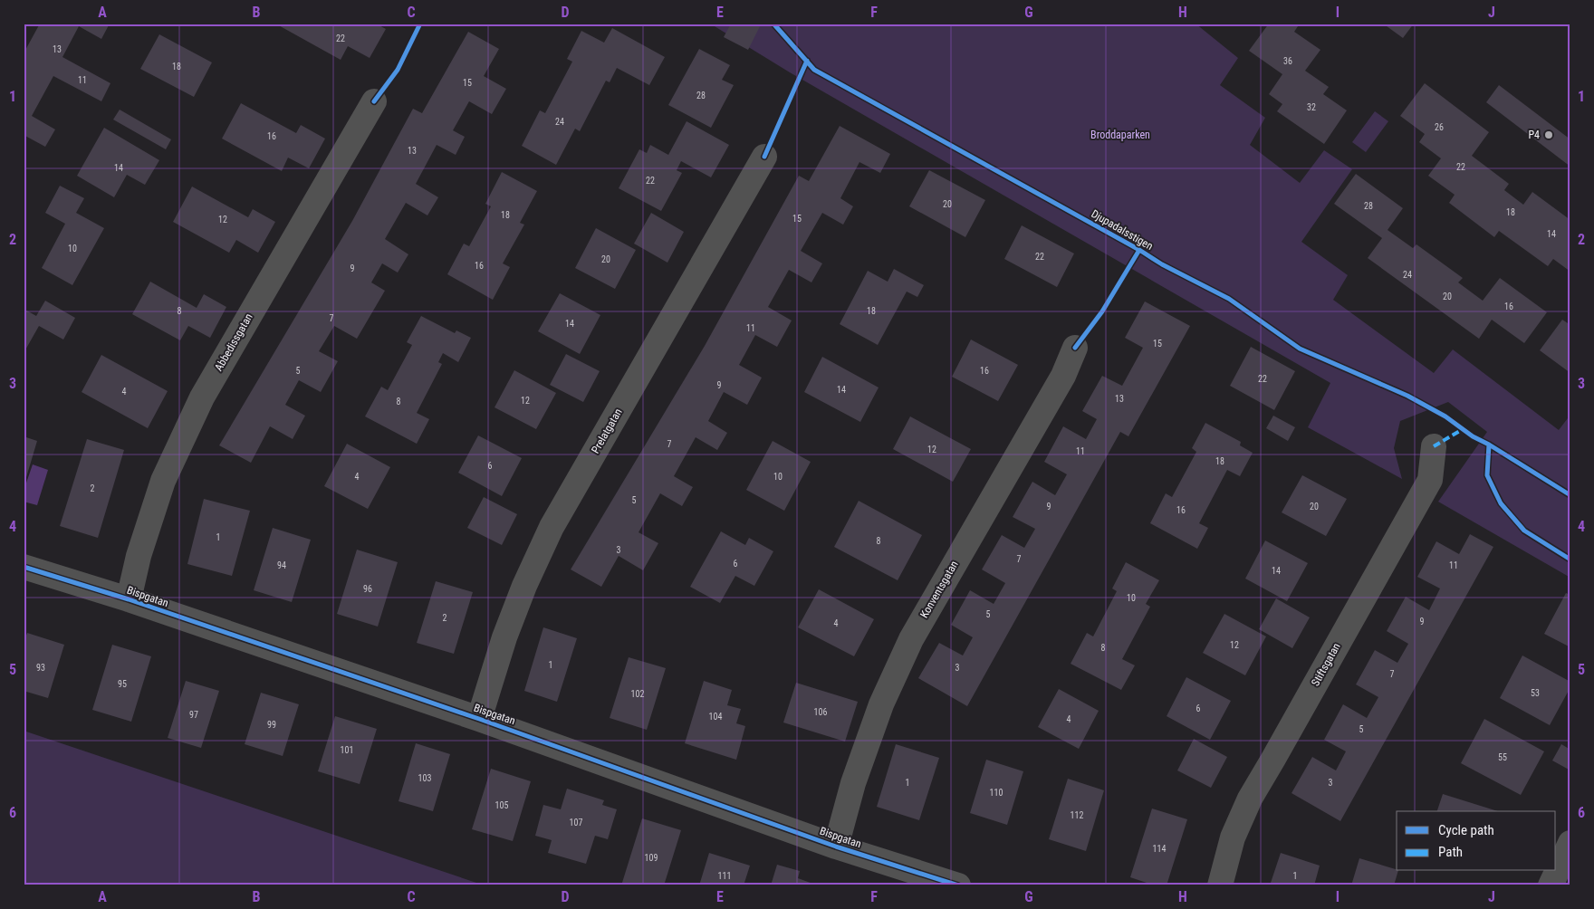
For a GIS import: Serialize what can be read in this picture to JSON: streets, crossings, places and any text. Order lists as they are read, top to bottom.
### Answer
{
  "streets": {
    "street": [
      "Abbedissgatan",
      "Prelatgatan",
      "Konventsgatan",
      "Bispgatan",
      "Stiftsgatan"
    ],
    "cycle path": ["Djupadalsstigen"]
  },
  "crossings": [
    ["Abbedissgatan", "Bispgatan"],
    ["Prelatgatan", "Bispgatan"],
    ["Konventsgatan", "Bispgatan"]
  ],
  "parks": ["Broddaparken"],
  "places": ["P4"],
  "house_numbers": [
    "22",
    "13",
    "36",
    "18",
    "11",
    "15",
    "28",
    "32",
    "24",
    "26",
    "16",
    "13",
    "22",
    "14",
    "22",
    "20",
    "28",
    "18",
    "18",
    "15",
    "12",
    "14",
    "10",
    "22",
    "20",
    "16",
    "9",
    "24",
    "20",
    "16",
    "8",
    "18",
    "7",
    "14",
    "11",
    "15",
    "5",
    "16",
    "22",
    "9",
    "14",
    "4",
    "13",
    "12",
    "8",
    "7",
    "12",
    "11",
    "18",
    "6",
    "4",
    "10",
    "2",
    "5",
    "9",
    "20",
    "16",
    "1",
    "8",
    "3",
    "7",
    "6",
    "94",
    "11",
    "14",
    "96",
    "10",
    "5",
    "2",
    "9",
    "4",
    "12",
    "8",
    "1",
    "93",
    "3",
    "7",
    "95",
    "53",
    "102",
    "6",
    "106",
    "97",
    "104",
    "4",
    "99",
    "5",
    "101",
    "55",
    "103",
    "1",
    "3",
    "110",
    "105",
    "112",
    "107",
    "114",
    "109",
    "111",
    "1"
  ],
  "legend": ["Cycle path", "Path"],
  "grid": {
    "columns": [
      "A",
      "B",
      "C",
      "D",
      "E",
      "F",
      "G",
      "H",
      "I",
      "J"
    ],
    "rows": [
      "1",
      "2",
      "3",
      "4",
      "5",
      "6"
    ]
  }
}
